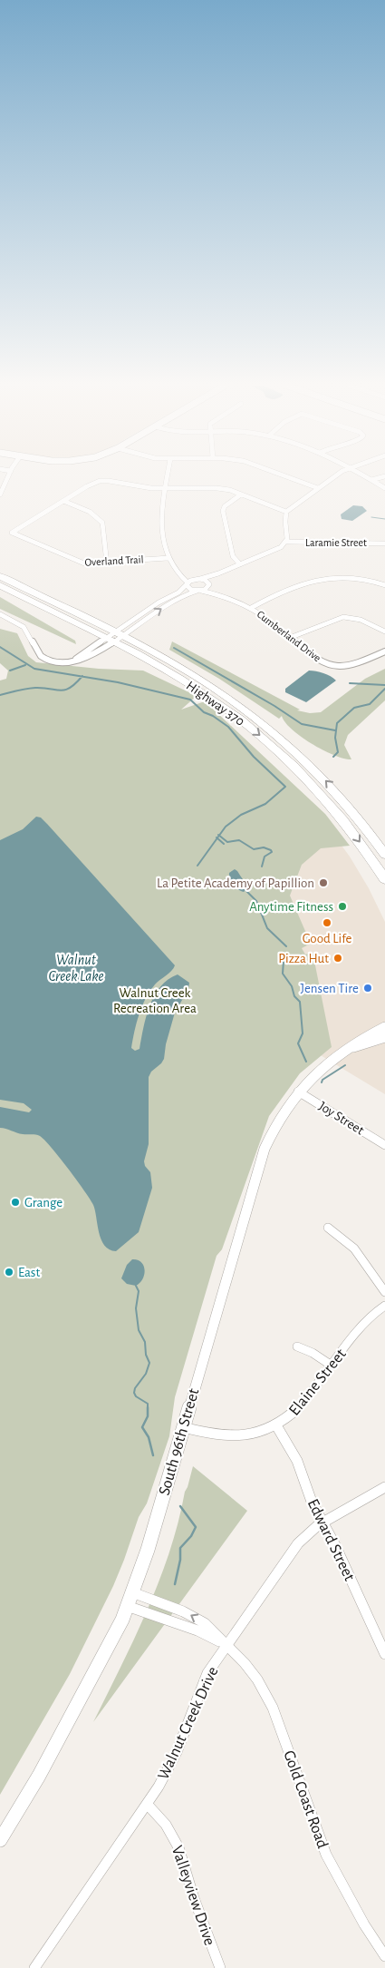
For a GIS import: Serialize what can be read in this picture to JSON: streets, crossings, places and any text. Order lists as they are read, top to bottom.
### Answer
{
  "streets": {
    "highway": ["Highway 370"],
    "main road": ["South 96th Street"],
    "street": [
      "Laramie Street",
      "Overland Trail",
      "Cumberland Drive",
      "Joy Street",
      "Elaine Street",
      "Edward Street",
      "Walnut Creek Drive",
      "Gold Coast Road",
      "Valleyview Drive"
    ]
  },
  "crossings": [
    ["Joy Street", "South 96th Street"],
    ["Elaine Street", "South 96th Street"],
    ["Elaine Street", "Edward Street"],
    ["South 96th Street", "Gold Coast Road"],
    ["Edward Street", "Walnut Creek Drive"],
    ["Walnut Creek Drive", "Gold Coast Road"],
    ["Walnut Creek Drive", "Valleyview Drive"]
  ],
  "water": ["Walnut Creek Lake"],
  "parks": ["Walnut Creek Recreation Area"],
  "places": [
    "La Petite Academy of Papillion",
    "Anytime Fitness",
    "Good Life",
    "Pizza Hut",
    "Jensen Tire",
    "Grange",
    "East"
  ]
}
